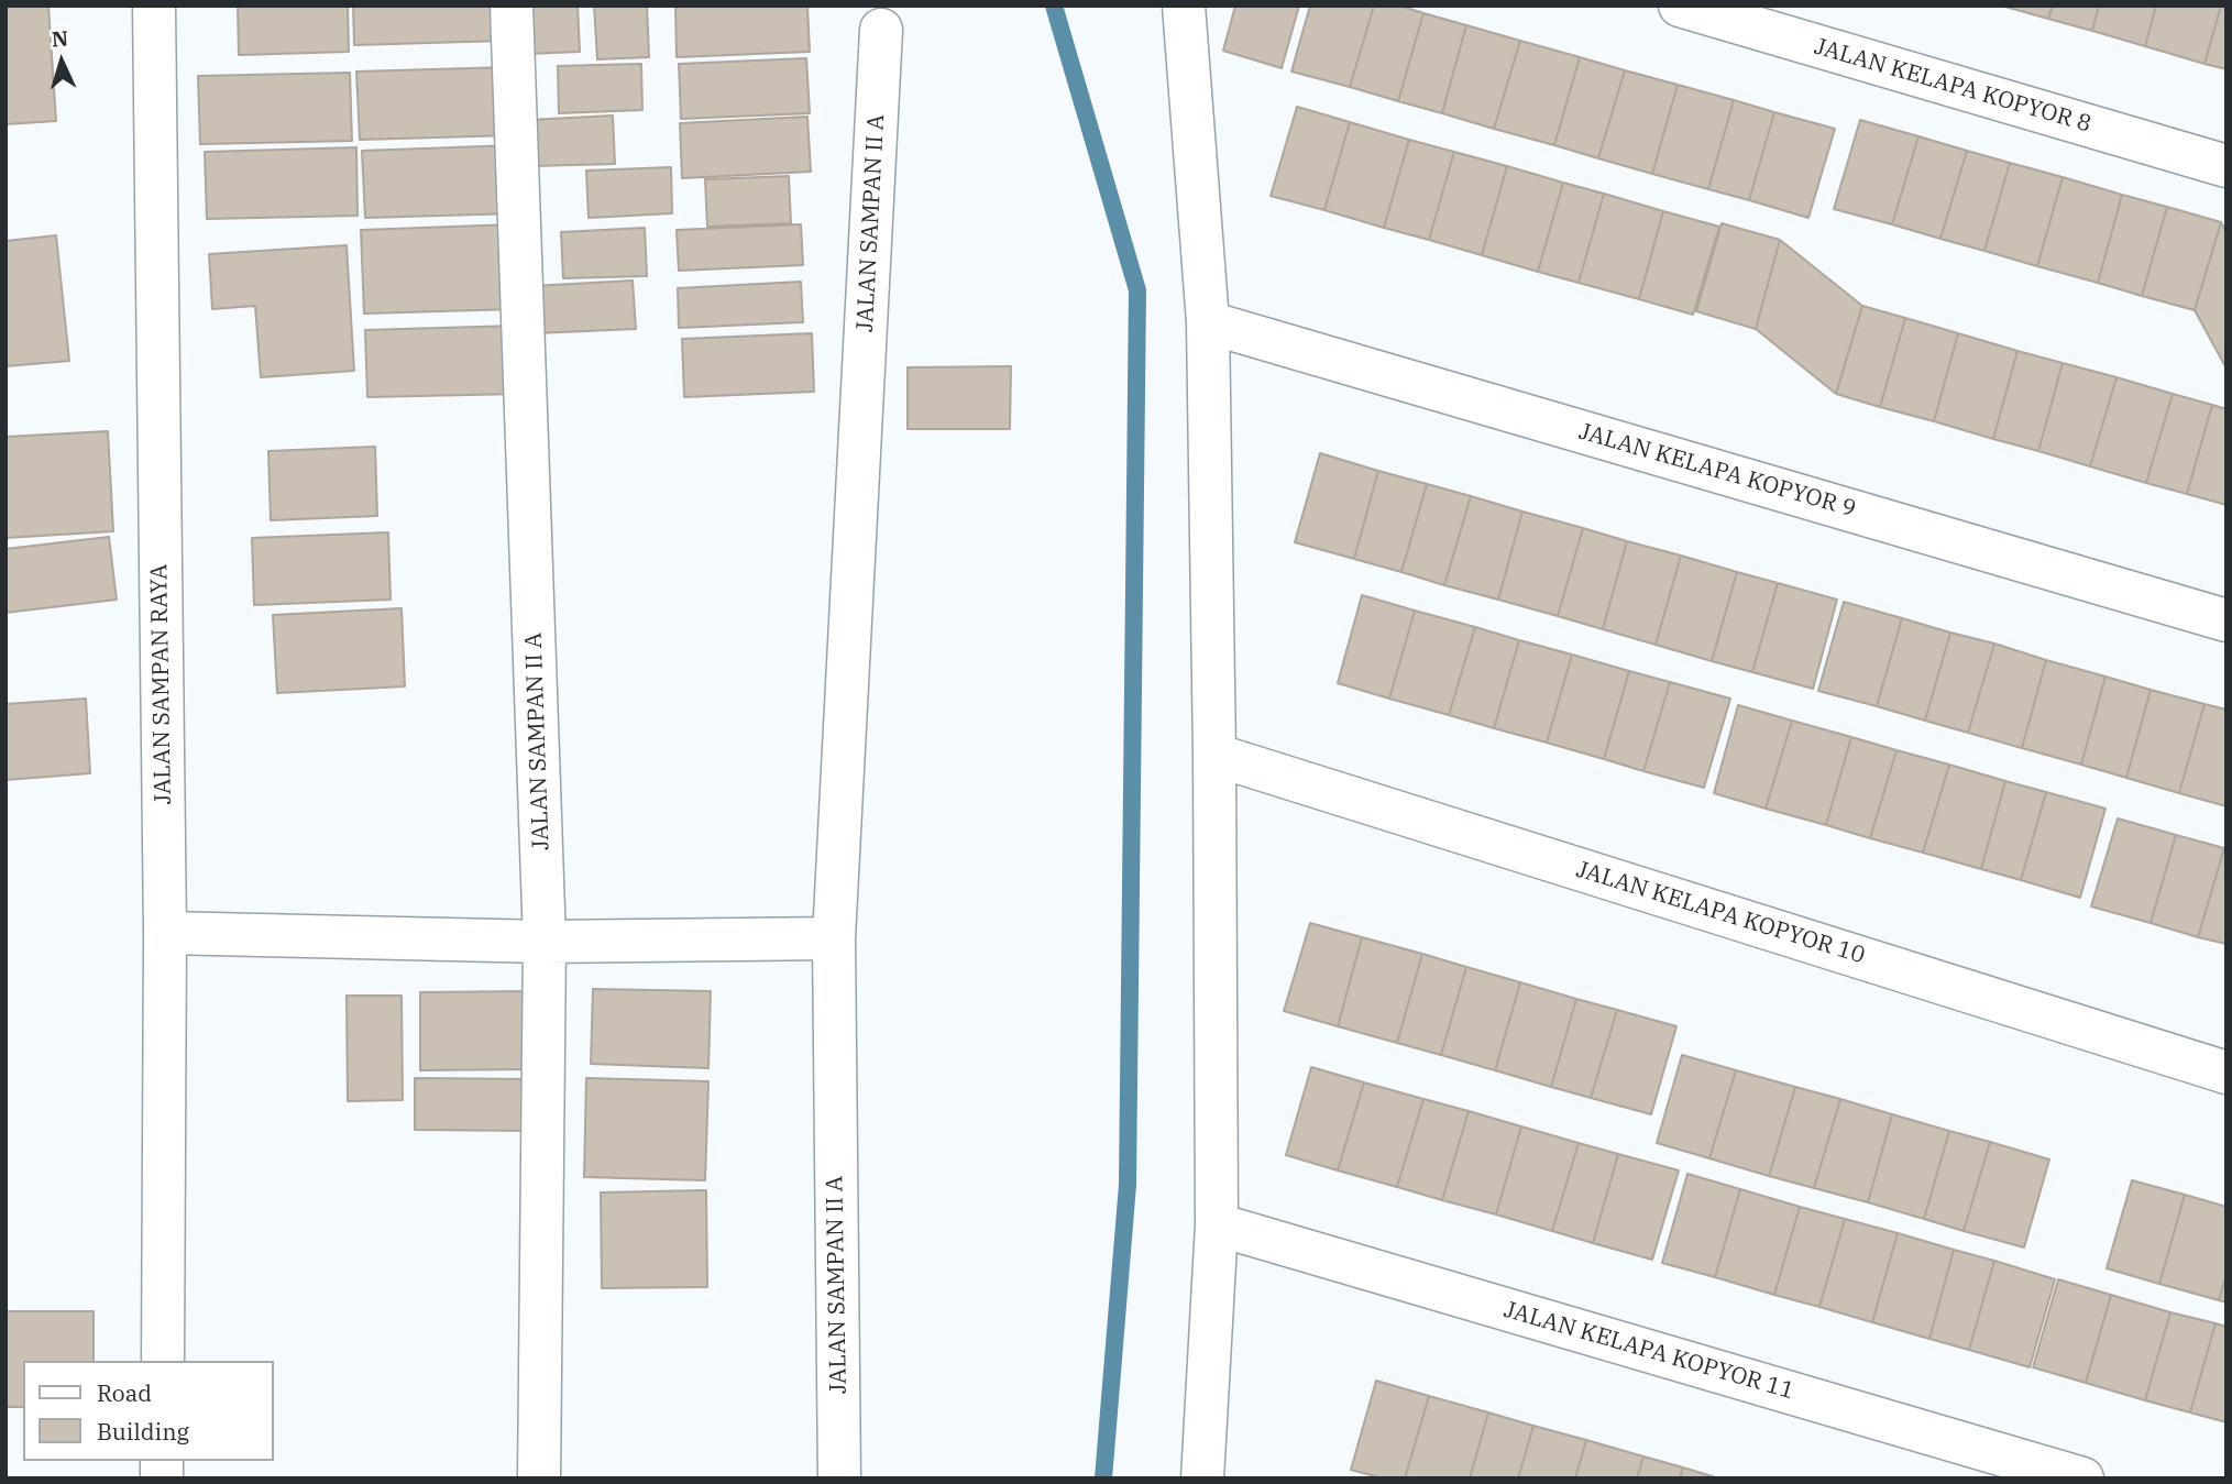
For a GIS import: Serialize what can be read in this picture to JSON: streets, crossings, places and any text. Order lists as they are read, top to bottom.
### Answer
{
  "streets": {
    "street": [
      "JALAN KELAPA KOPYOR 8",
      "JALAN SAMPAN II A",
      "JALAN KELAPA KOPYOR 9",
      "JALAN SAMPAN RAYA",
      "JALAN KELAPA KOPYOR 10",
      "JALAN KELAPA KOPYOR 11"
    ]
  },
  "legend": ["Road", "Building"],
  "north": "top"
}
